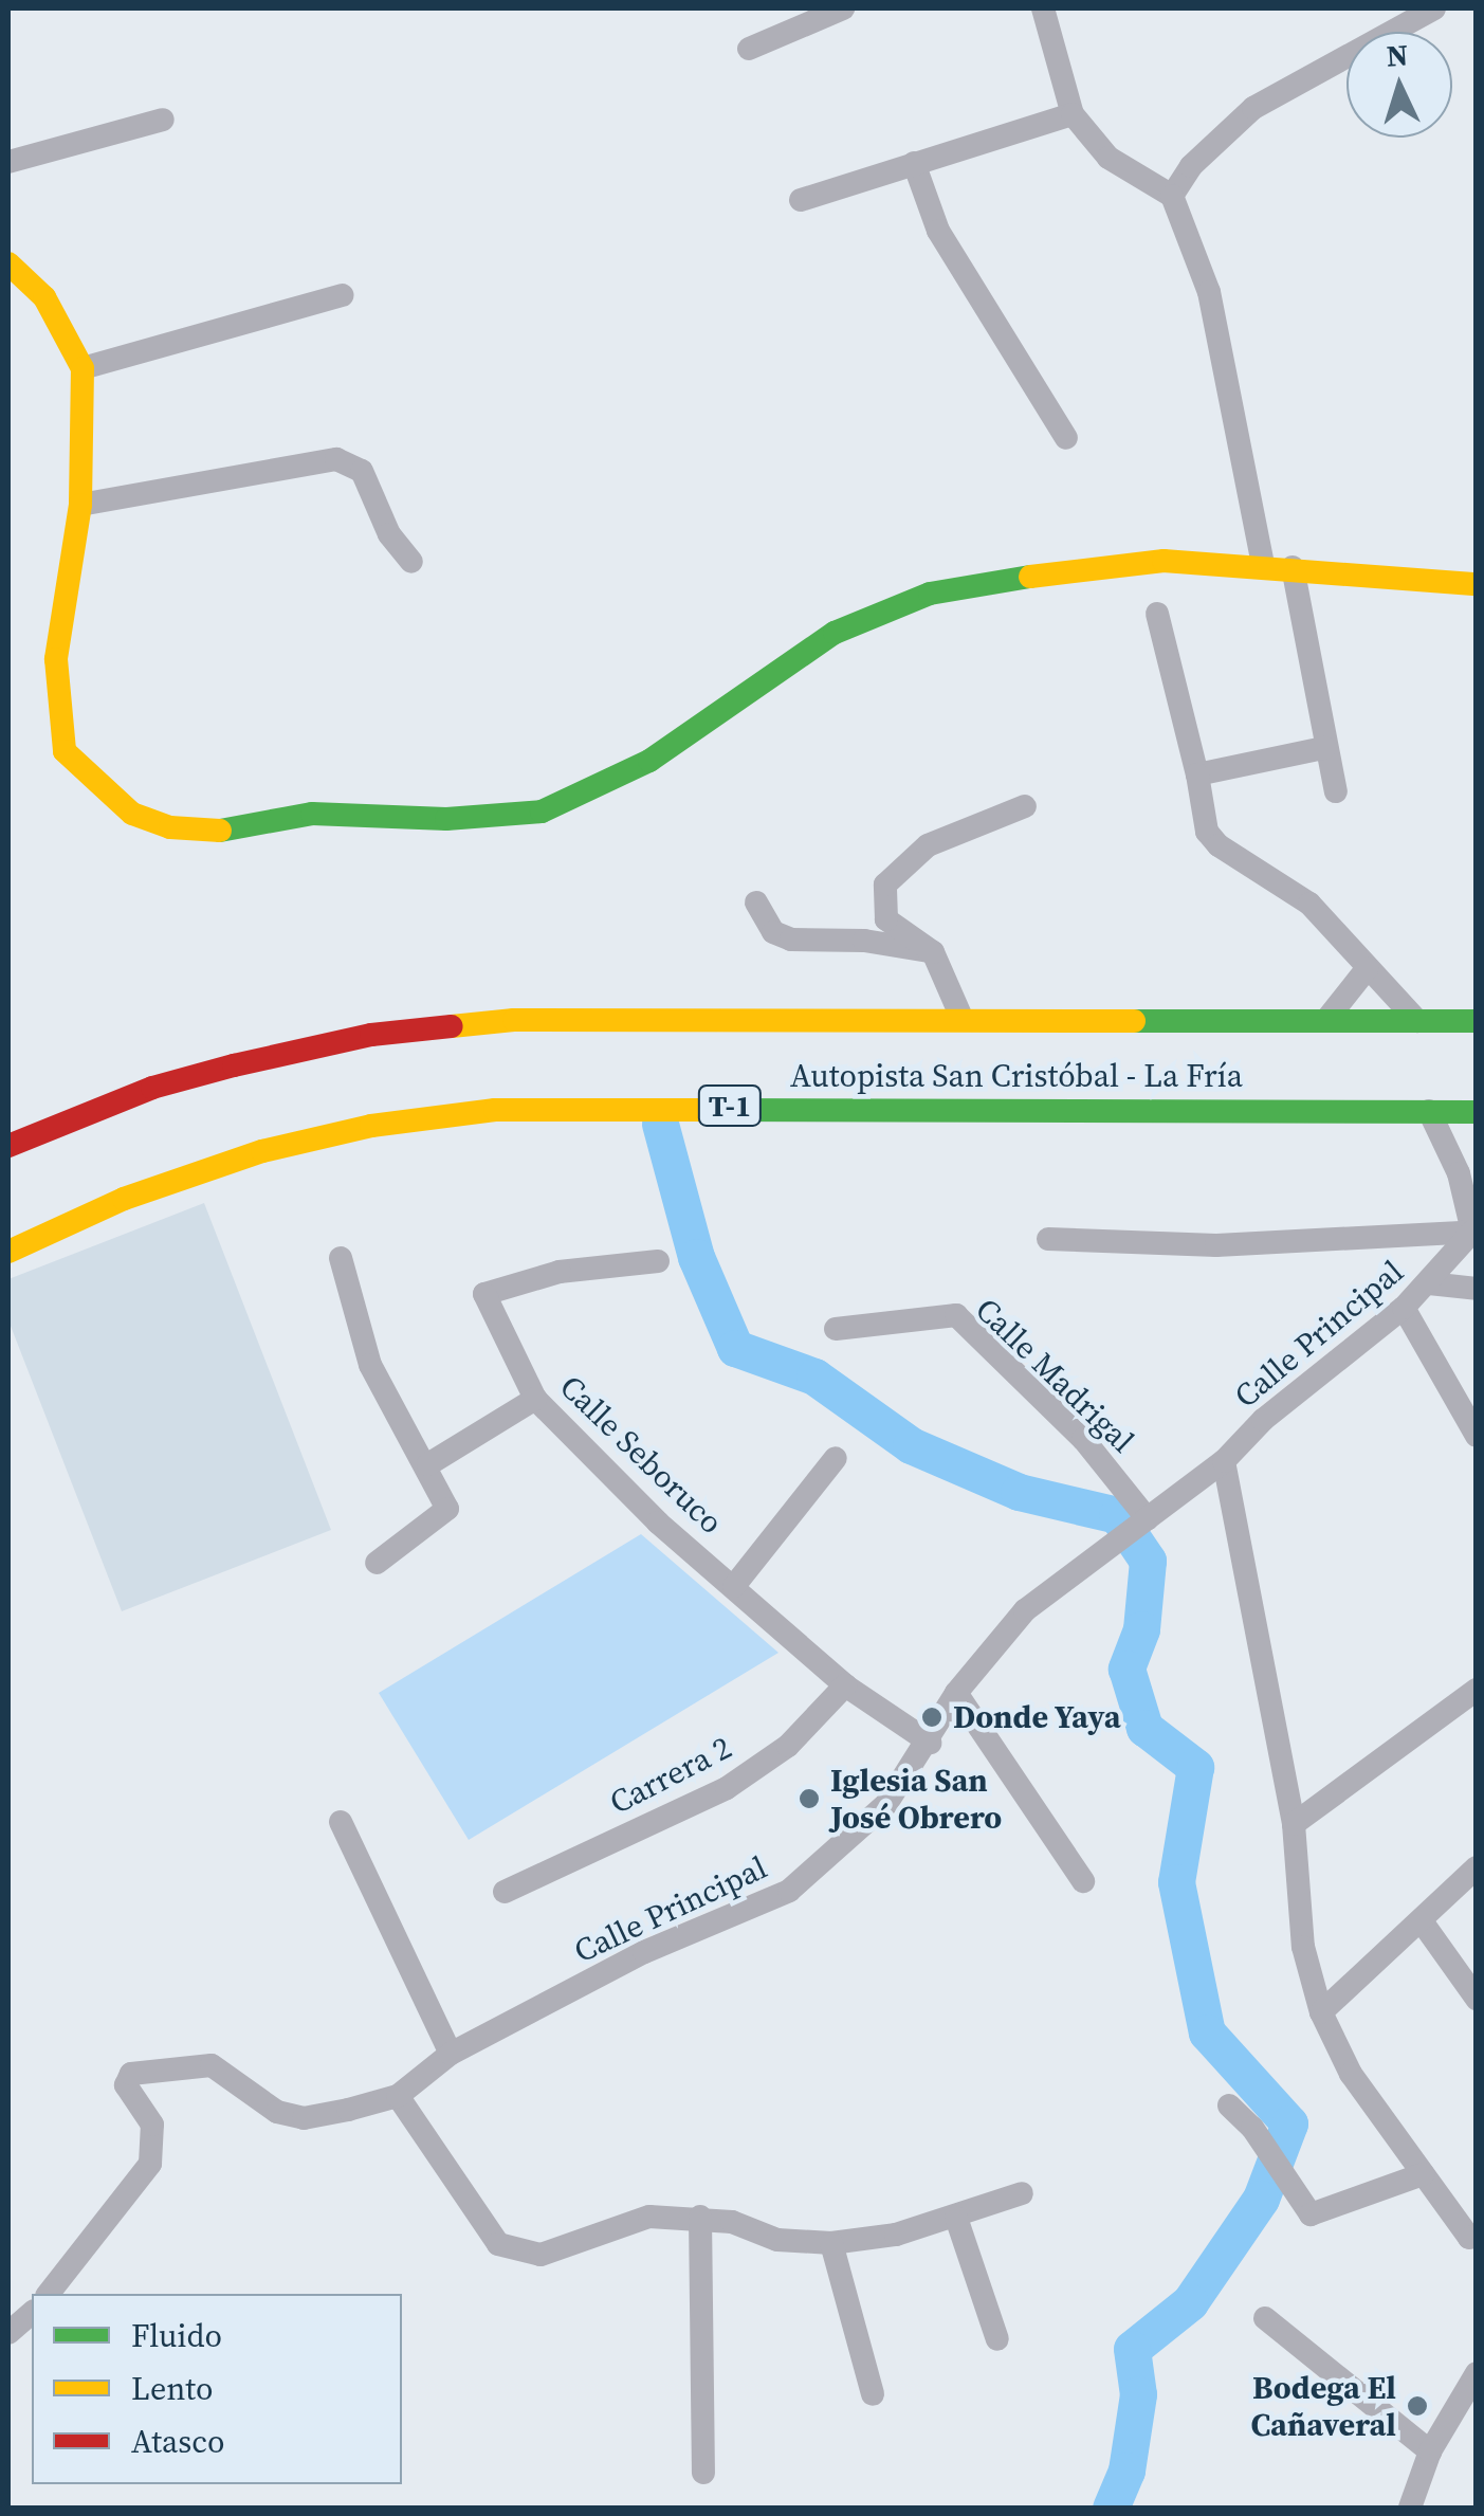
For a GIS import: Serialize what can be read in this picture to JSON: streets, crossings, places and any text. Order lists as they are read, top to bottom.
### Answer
{
  "streets": {
    "main road": ["Autopista San Cristóbal - La Fría", "T-1"],
    "street": [
      "Calle Principal",
      "Calle Madrigal",
      "Calle Seboruco",
      "Carrera 2"
    ]
  },
  "crossings": [
    ["Calle Principal", "Calle Madrigal"],
    ["Calle Principal", "Calle Seboruco"],
    ["Calle Seboruco", "Carrera 2"]
  ],
  "places": ["Donde Yaya", "Iglesia San José Obrero", "Bodega El Cañaveral"],
  "legend": ["Fluido", "Lento", "Atasco"],
  "north": "top"
}
